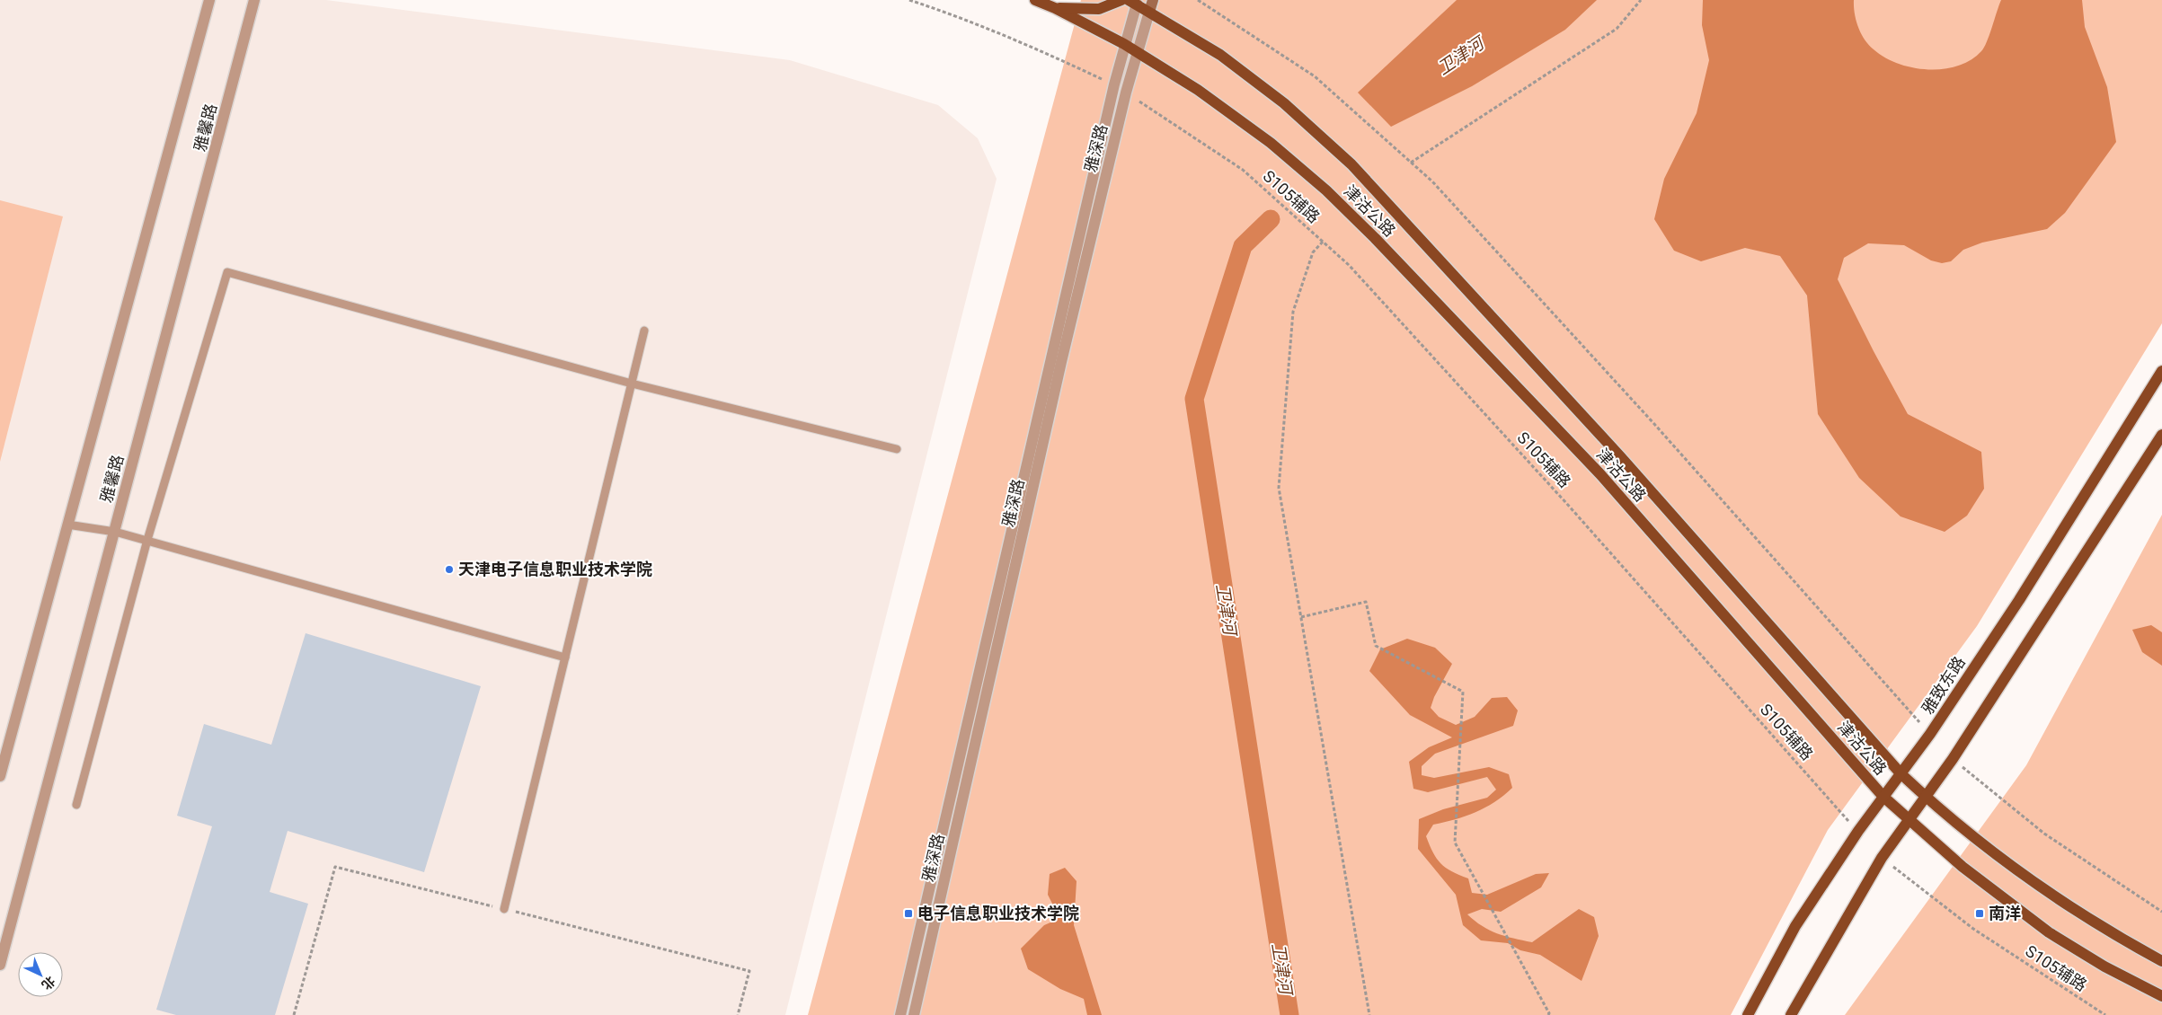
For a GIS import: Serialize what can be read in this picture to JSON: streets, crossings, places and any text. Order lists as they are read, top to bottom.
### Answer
{
  "streets": {
    "main road": ["雅深路", "津沽公路", "雅致东路"],
    "street": ["雅馨路"],
    "path": ["S105辅路"]
  },
  "crossings": [
    ["雅深路", "S105辅路"],
    ["雅深路", "津沽公路"],
    ["S105辅路", "雅致东路"],
    ["津沽公路", "雅致东路"]
  ],
  "water": ["卫津河"],
  "places": {
    "other": ["天津电子信息职业技术学院"],
    "transit": ["电子信息职业技术学院", "南洋"]
  },
  "north": "bottom right"
}
